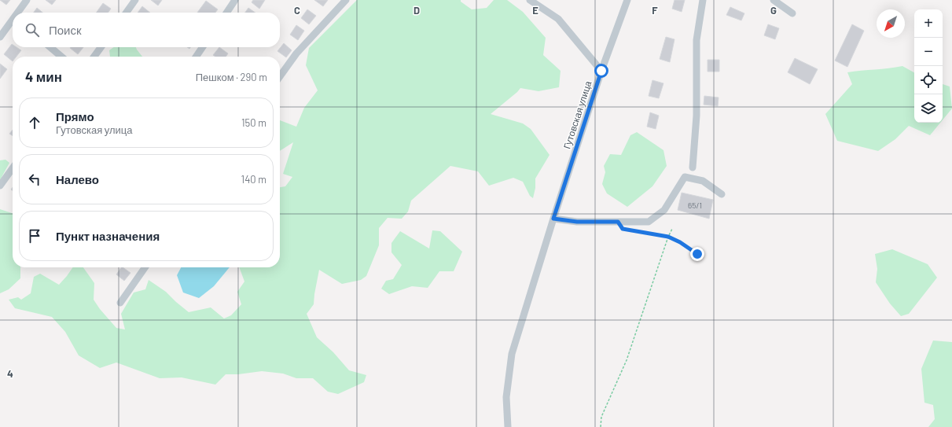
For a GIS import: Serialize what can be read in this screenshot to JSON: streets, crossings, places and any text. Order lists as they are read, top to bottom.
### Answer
{
  "streets": {
    "street": ["Гутовская улица"]
  },
  "house_numbers": ["65/1"],
  "north": "bottom left",
  "page": {
    "map_buttons": ["+", "−"],
    "search": "Поиск",
    "heading": ["4 мин", "Пешком · 290 m"],
    "list": [
      ["Прямо", "Гутовская улица", "150 m"],
      ["Налево", "140 m"],
      "Пункт назначения"
    ]
  },
  "grid": {
    "columns": [
      "C",
      "D",
      "E",
      "F",
      "G"
    ],
    "rows": ["4"]
  }
}
